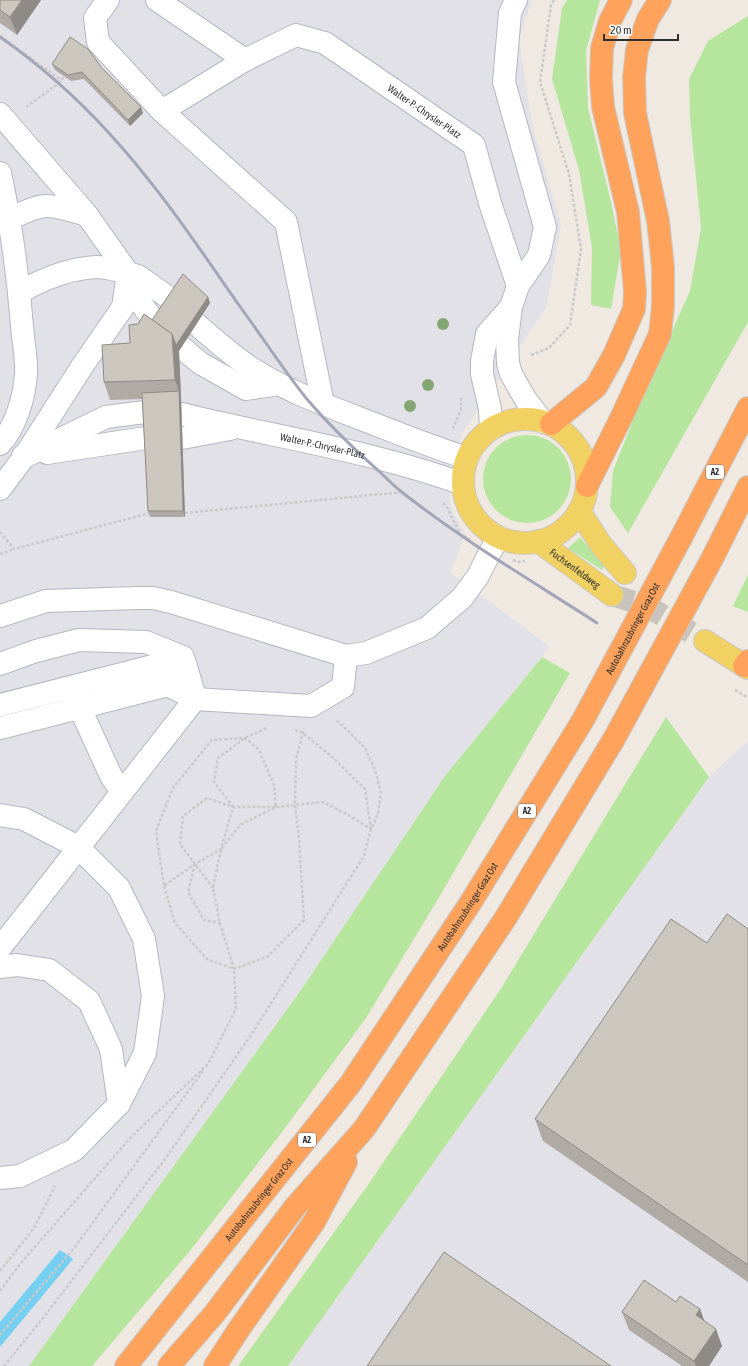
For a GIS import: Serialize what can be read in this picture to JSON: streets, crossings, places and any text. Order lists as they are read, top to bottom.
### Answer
{
  "streets": {
    "highway": ["A2", "Autobahnzubringer Graz Ost"],
    "main road": ["Fuchsenfeldweg"],
    "lane": ["Walter-P.-Chrysler-Platz"]
  },
  "crossings": [
    ["Walter-P.-Chrysler-Platz", "Fuchsenfeldweg"]
  ],
  "scale_bar": "20 m"
}
